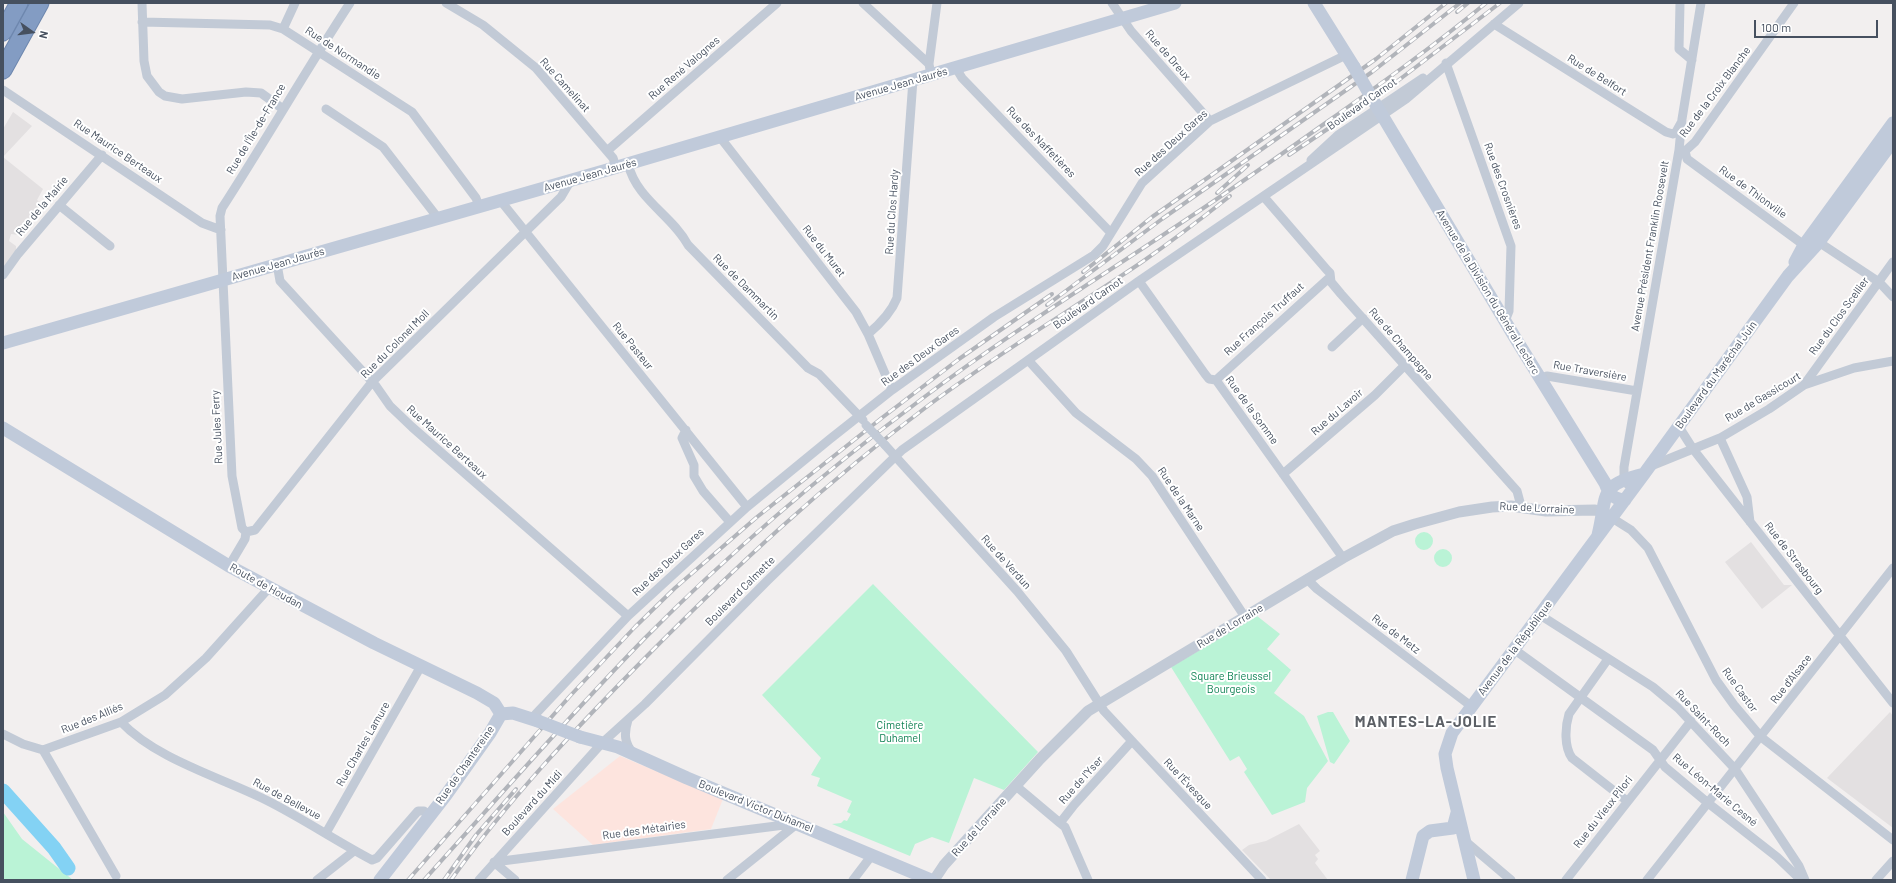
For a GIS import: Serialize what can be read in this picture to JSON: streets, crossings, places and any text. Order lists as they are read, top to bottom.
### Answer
{
  "streets": {
    "main road": [
      "Avenue Jean Jaurès",
      "Avenue de la Division du Général Leclerc",
      "Boulevard du Maréchal Juin",
      "Route de Houdan",
      "Avenue de la République",
      "Rue de Chantereine",
      "Boulevard Victor Duhamel"
    ],
    "street": [
      "Rue de Normandie",
      "Rue de Dreux",
      "Rue René Valognes",
      "Rue de Belfort",
      "Rue Camelinat",
      "Rue de la Croix Blanche",
      "Boulevard Carnot",
      "Rue de l'Île-de-France",
      "Rue des Naffetières",
      "Rue des Deux Gares",
      "Rue Maurice Berteaux",
      "Rue des Crosnières",
      "Rue de Thionville",
      "Rue de la Mairie",
      "Rue du Clos Hardy",
      "Avenue Président Franklin Roosevelt",
      "Rue du Muret",
      "Rue de Dammartin",
      "Rue du Clos Scellier",
      "Rue François Truffaut",
      "Rue du Colonel Moll",
      "Rue de Champagne",
      "Rue Pasteur",
      "Rue Traversière",
      "Rue de Gassicourt",
      "Rue de la Somme",
      "Rue du Lavoir",
      "Rue Jules Ferry",
      "Rue de la Marne",
      "Rue de Lorraine",
      "Rue de Strasbourg",
      "Rue de Verdun",
      "Boulevard Calmette",
      "Rue de Metz",
      "Rue d'Alsace",
      "Rue Castor",
      "Rue des Alliés",
      "Rue Saint-Roch",
      "Rue Charles Lamure",
      "Rue de l'Yser",
      "Rue l'Évesque",
      "Rue Léon-Marie Cesné",
      "Rue de Bellevue",
      "Boulevard du Midi",
      "Rue du Vieux Pilori",
      "Rue des Métairies"
    ]
  },
  "crossings": [
    ["Rue de Normandie", "Avenue Jean Jaurès"],
    ["Rue de Normandie", "Rue de l'Île-de-France"],
    ["Rue de Dreux", "Avenue Jean Jaurès"],
    ["Rue de Dreux", "Rue des Deux Gares"],
    ["Rue René Valognes", "Rue Camelinat"],
    ["Rue de Belfort", "Boulevard Carnot"],
    ["Rue de Belfort", "Avenue Président Franklin Roosevelt"],
    ["Avenue Jean Jaurès", "Rue Camelinat"],
    ["Avenue Jean Jaurès", "Rue de l'Île-de-France"],
    ["Avenue Jean Jaurès", "Rue des Naffetières"],
    ["Avenue Jean Jaurès", "Rue Maurice Berteaux"],
    ["Avenue Jean Jaurès", "Rue du Clos Hardy"],
    ["Avenue Jean Jaurès", "Rue du Muret"],
    ["Avenue Jean Jaurès", "Rue de Dammartin"],
    ["Avenue Jean Jaurès", "Rue du Colonel Moll"],
    ["Avenue Jean Jaurès", "Rue Pasteur"],
    ["Avenue Jean Jaurès", "Rue Jules Ferry"],
    ["Rue Camelinat", "Rue de Dammartin"],
    ["Rue de la Croix Blanche", "Rue de Thionville"],
    ["Rue de la Croix Blanche", "Avenue Président Franklin Roosevelt"],
    ["Boulevard Carnot", "Rue des Crosnières"],
    ["Boulevard Carnot", "Avenue de la Division du Général Leclerc"],
    ["Boulevard Carnot", "Rue de Champagne"],
    ["Boulevard Carnot", "Rue de la Somme"],
    ["Boulevard Carnot", "Rue de la Marne"],
    ["Boulevard Carnot", "Rue de Verdun"],
    ["Boulevard Carnot", "Boulevard Calmette"],
    ["Rue de l'Île-de-France", "Rue Maurice Berteaux"],
    ["Rue de l'Île-de-France", "Rue Jules Ferry"],
    ["Rue des Naffetières", "Rue des Deux Gares"],
    ["Rue des Deux Gares", "Rue Maurice Berteaux"],
    ["Rue des Deux Gares", "Rue du Muret"],
    ["Rue des Deux Gares", "Rue de Dammartin"],
    ["Rue des Deux Gares", "Avenue de la Division du Général Leclerc"],
    ["Rue des Deux Gares", "Rue Pasteur"],
    ["Rue des Deux Gares", "Boulevard Victor Duhamel"],
    ["Rue Maurice Berteaux", "Rue de la Mairie"],
    ["Rue Maurice Berteaux", "Rue du Colonel Moll"],
    ["Rue des Crosnières", "Avenue de la Division du Général Leclerc"],
    ["Rue de Thionville", "Avenue Président Franklin Roosevelt"],
    ["Rue de Thionville", "Rue du Clos Scellier"],
    ["Rue de Thionville", "Boulevard du Maréchal Juin"],
    ["Rue du Clos Hardy", "Rue du Muret"],
    ["Avenue Président Franklin Roosevelt", "Avenue de la Division du Général Leclerc"],
    ["Avenue Président Franklin Roosevelt", "Rue Traversière"],
    ["Avenue Président Franklin Roosevelt", "Boulevard du Maréchal Juin"],
    ["Avenue Président Franklin Roosevelt", "Avenue de la République"],
    ["Rue de Dammartin", "Rue de Verdun"],
    ["Avenue de la Division du Général Leclerc", "Rue Traversière"],
    ["Avenue de la Division du Général Leclerc", "Boulevard du Maréchal Juin"],
    ["Avenue de la Division du Général Leclerc", "Rue de Lorraine"],
    ["Avenue de la Division du Général Leclerc", "Avenue de la République"],
    ["Avenue de la Division du Général Leclerc", "Rue Castor"],
    ["Rue du Clos Scellier", "Rue de Gassicourt"],
    ["Rue François Truffaut", "Rue de Champagne"],
    ["Rue François Truffaut", "Rue de la Somme"],
    ["Rue du Colonel Moll", "Rue Pasteur"],
    ["Rue du Colonel Moll", "Rue Jules Ferry"],
    ["Rue de Champagne", "Rue du Lavoir"],
    ["Rue de Champagne", "Rue de Lorraine"],
    ["Boulevard du Maréchal Juin", "Rue de Gassicourt"],
    ["Boulevard du Maréchal Juin", "Rue de Strasbourg"],
    ["Boulevard du Maréchal Juin", "Avenue de la République"],
    ["Rue de Gassicourt", "Rue de Strasbourg"],
    ["Rue de la Somme", "Rue du Lavoir"],
    ["Rue de la Somme", "Rue de Lorraine"],
    ["Rue de la Marne", "Rue de Lorraine"],
    ["Rue de Lorraine", "Rue de Verdun"],
    ["Rue de Lorraine", "Rue de Metz"],
    ["Rue de Lorraine", "Avenue de la République"],
    ["Rue de Lorraine", "Rue Castor"],
    ["Rue de Lorraine", "Rue l'Évesque"],
    ["Rue de Lorraine", "Boulevard Victor Duhamel"],
    ["Rue de Strasbourg", "Rue d'Alsace"],
    ["Rue de Verdun", "Boulevard Calmette"],
    ["Rue de Verdun", "Rue l'Évesque"],
    ["Route de Houdan", "Rue des Alliés"],
    ["Route de Houdan", "Rue Charles Lamure"],
    ["Route de Houdan", "Rue de Chantereine"],
    ["Boulevard Calmette", "Boulevard du Midi"],
    ["Boulevard Calmette", "Boulevard Victor Duhamel"],
    ["Rue de Metz", "Avenue de la République"],
    ["Avenue de la République", "Rue Castor"],
    ["Avenue de la République", "Rue Saint-Roch"],
    ["Avenue de la République", "Rue Léon-Marie Cesné"],
    ["Rue d'Alsace", "Rue Castor"],
    ["Rue d'Alsace", "Rue Saint-Roch"],
    ["Rue d'Alsace", "Rue Léon-Marie Cesné"],
    ["Rue des Alliés", "Rue de Bellevue"],
    ["Rue Saint-Roch", "Rue du Vieux Pilori"],
    ["Rue Charles Lamure", "Rue de Bellevue"],
    ["Rue de Chantereine", "Rue de Bellevue"],
    ["Rue de l'Yser", "Rue l'Évesque"],
    ["Rue Léon-Marie Cesné", "Rue du Vieux Pilori"],
    ["Boulevard du Midi", "Boulevard Victor Duhamel"],
    ["Boulevard du Midi", "Rue des Métairies"],
    ["Boulevard Victor Duhamel", "Rue des Métairies"]
  ],
  "districts": ["MANTES-LA-JOLIE"],
  "parks": ["Square Brieussel Bourgeois", "Cimetière Duhamel"],
  "scale_bar": "100 m",
  "north": "right"
}
